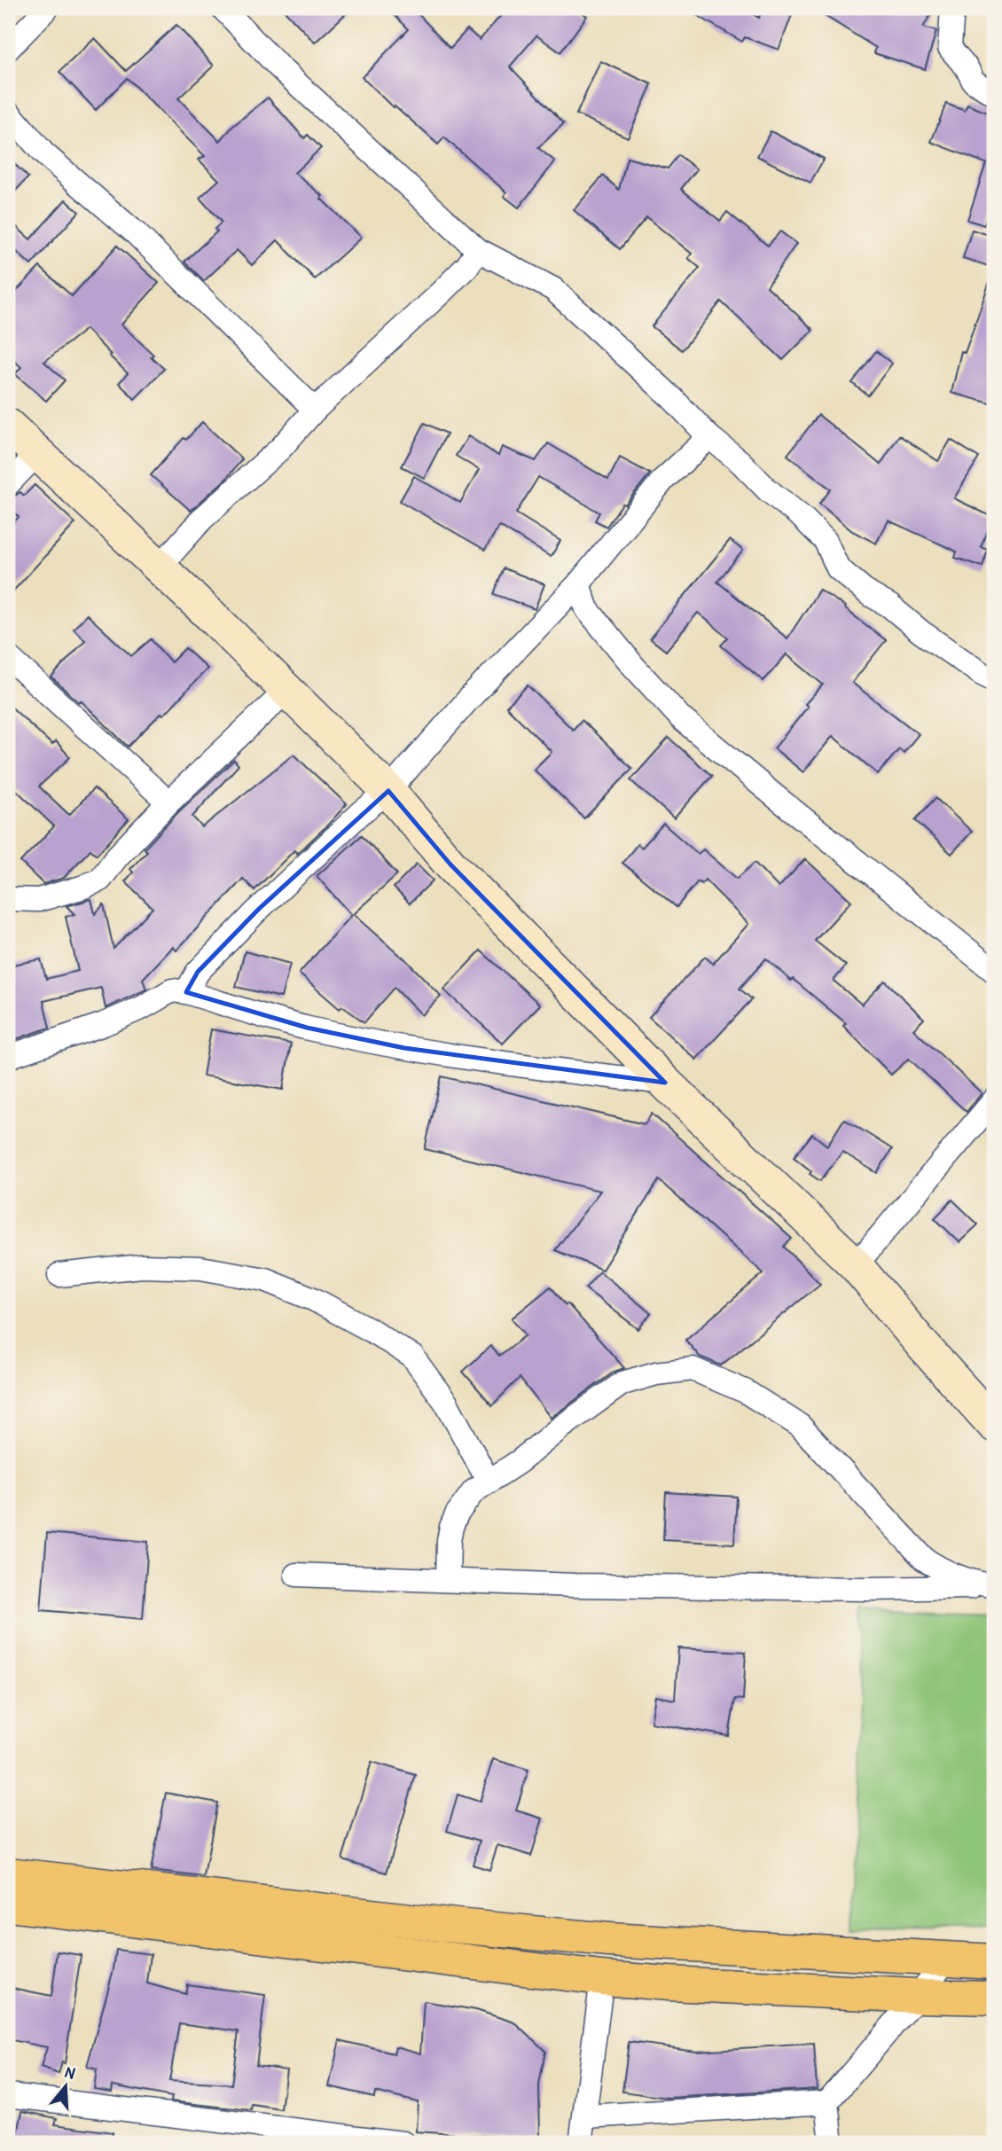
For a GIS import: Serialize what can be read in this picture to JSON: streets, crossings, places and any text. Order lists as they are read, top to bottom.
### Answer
{
  "north": "top"
}
